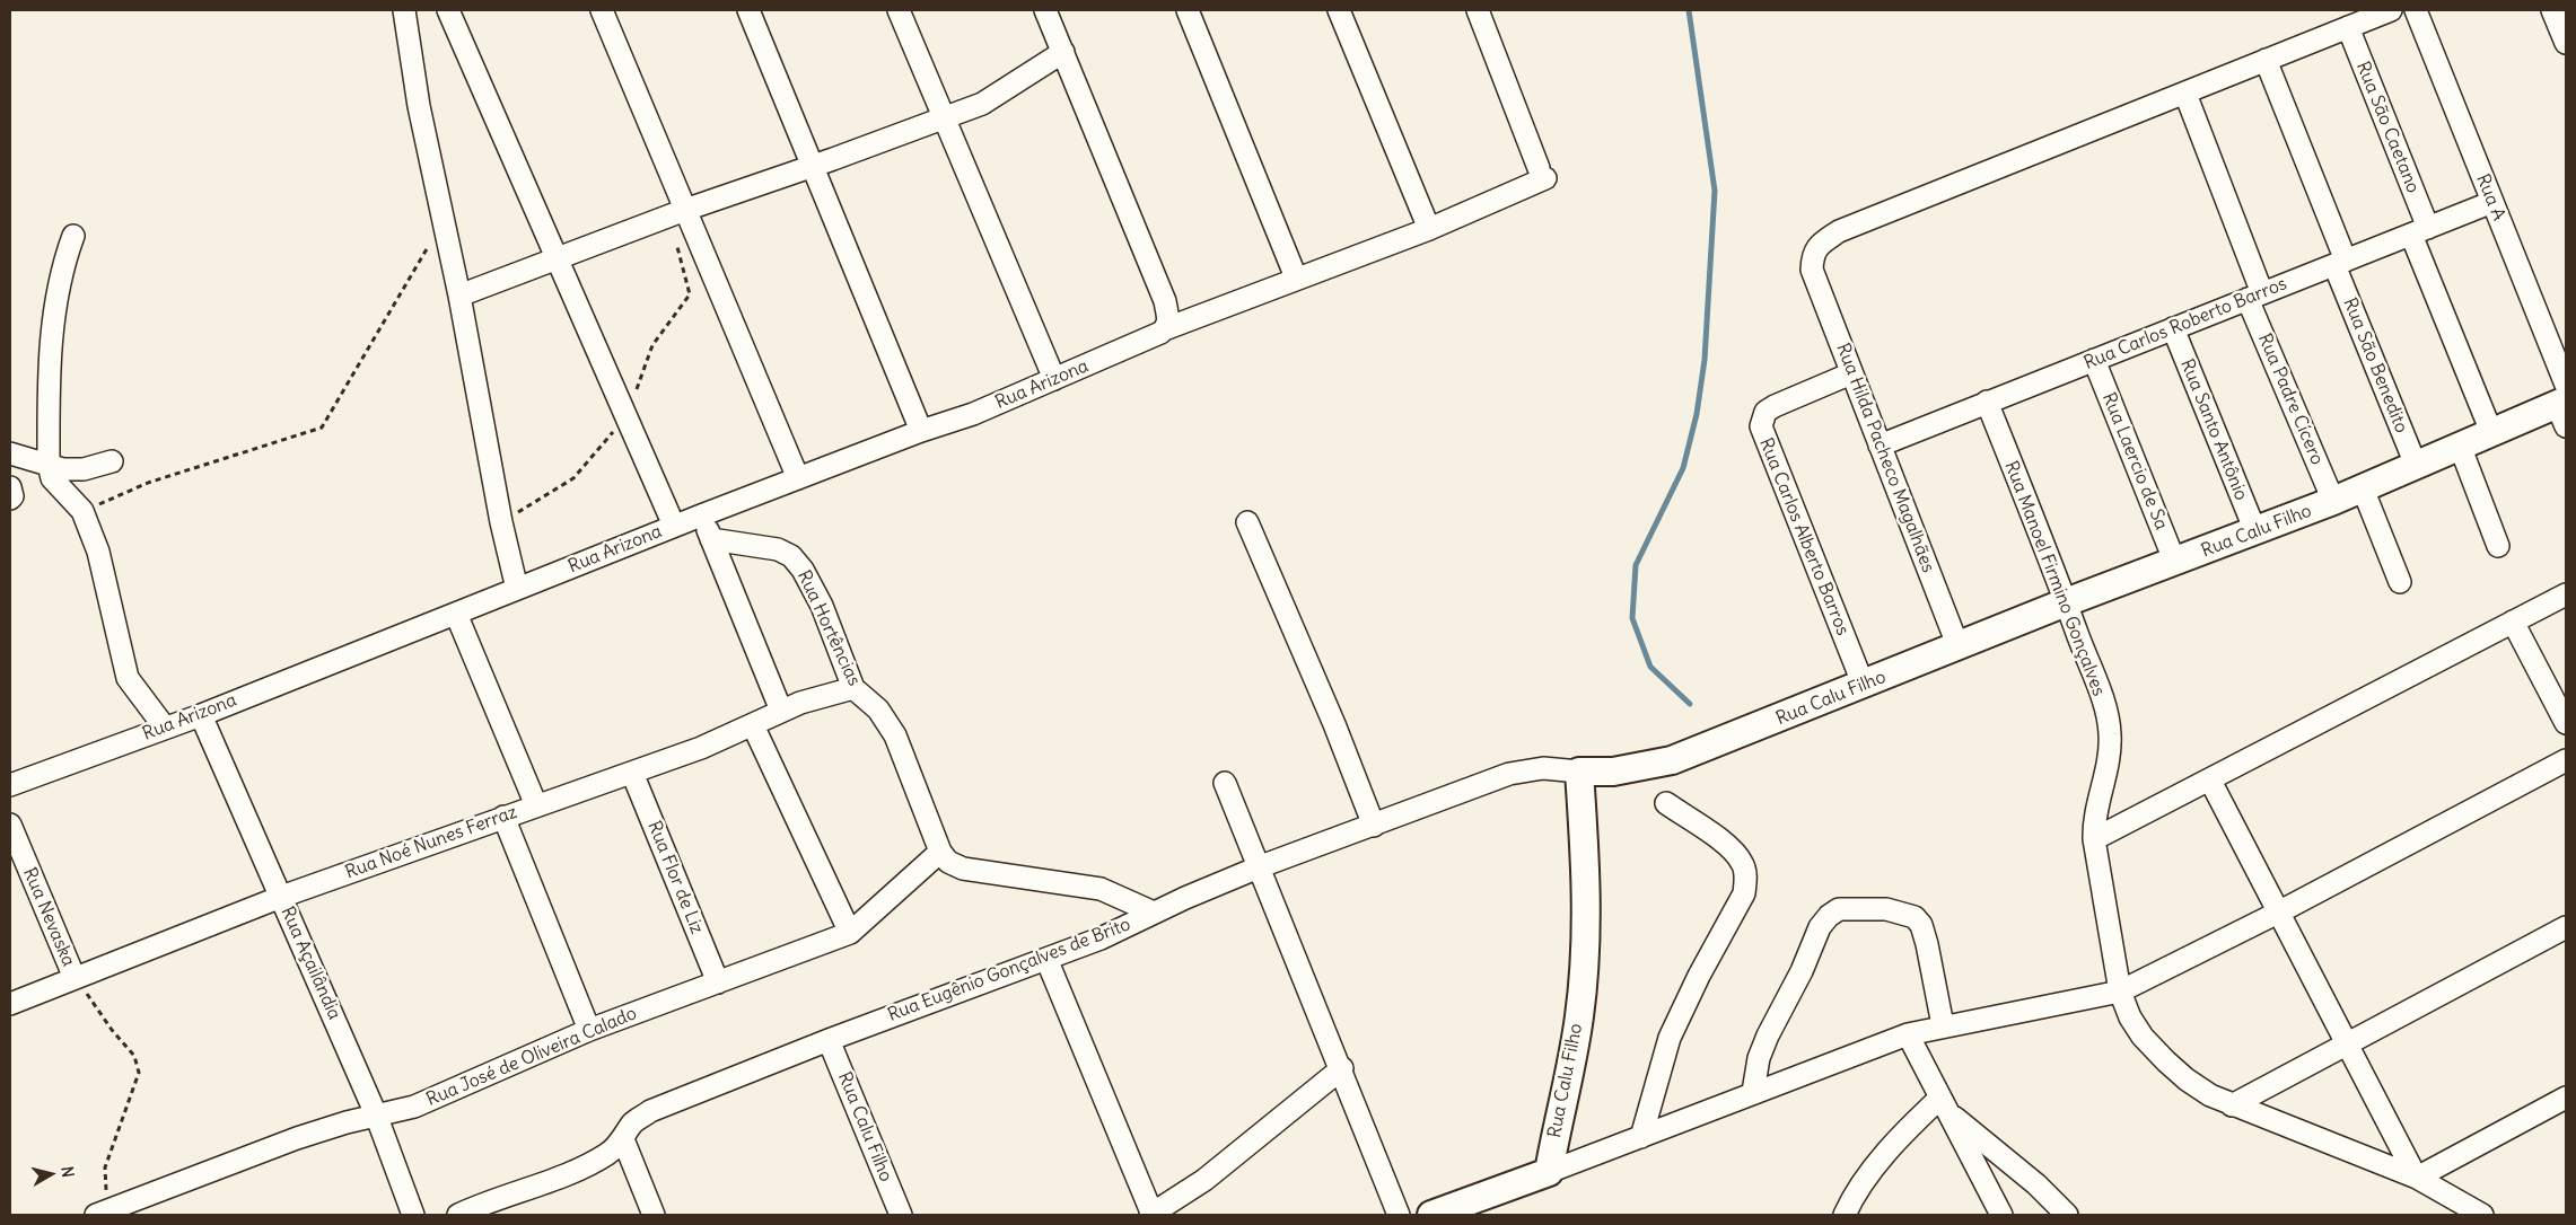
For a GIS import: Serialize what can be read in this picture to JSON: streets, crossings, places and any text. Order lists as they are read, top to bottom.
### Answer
{
  "streets": {
    "street": [
      "Rua São Caetano",
      "Rua A",
      "Rua Carlos Roberto Barros",
      "Rua São Benedito",
      "Rua Arizona",
      "Rua Padre Cícero",
      "Rua Santo Antônio",
      "Rua Hilda Pacheco Magalhães",
      "Rua Laercio de Sa",
      "Rua Calu Filho",
      "Rua Carlos Alberto Barros",
      "Rua Manoel Firmino Gonçalves",
      "Rua Hortências",
      "Rua Noé Nunes Ferraz",
      "Rua Flor de Liz",
      "Rua Nevaska",
      "Rua Açailândia",
      "Rua Eugênio Gonçalves de Brito",
      "Rua José de Oliveira Calado"
    ]
  },
  "crossings": [
    ["Rua São Caetano", "Rua Carlos Roberto Barros"],
    ["Rua São Caetano", "Rua Calu Filho"],
    ["Rua A", "Rua Carlos Roberto Barros"],
    ["Rua A", "Rua Calu Filho"],
    ["Rua Carlos Roberto Barros", "Rua São Benedito"],
    ["Rua Carlos Roberto Barros", "Rua Padre Cícero"],
    ["Rua Carlos Roberto Barros", "Rua Santo Antônio"],
    ["Rua Carlos Roberto Barros", "Rua Hilda Pacheco Magalhães"],
    ["Rua Carlos Roberto Barros", "Rua Laercio de Sa"],
    ["Rua Carlos Roberto Barros", "Rua Manoel Firmino Gonçalves"],
    ["Rua São Benedito", "Rua Calu Filho"],
    ["Rua Arizona", "Rua Açailândia"],
    ["Rua Padre Cícero", "Rua Hilda Pacheco Magalhães"],
    ["Rua Padre Cícero", "Rua Calu Filho"],
    ["Rua Santo Antônio", "Rua Calu Filho"],
    ["Rua Hilda Pacheco Magalhães", "Rua Calu Filho"],
    ["Rua Hilda Pacheco Magalhães", "Rua Carlos Alberto Barros"],
    ["Rua Laercio de Sa", "Rua Calu Filho"],
    ["Rua Calu Filho", "Rua Carlos Alberto Barros"],
    ["Rua Calu Filho", "Rua Manoel Firmino Gonçalves"],
    ["Rua Calu Filho", "Rua Eugênio Gonçalves de Brito"],
    ["Rua Hortências", "Rua Noé Nunes Ferraz"],
    ["Rua Hortências", "Rua José de Oliveira Calado"],
    ["Rua Noé Nunes Ferraz", "Rua Flor de Liz"],
    ["Rua Noé Nunes Ferraz", "Rua Nevaska"],
    ["Rua Noé Nunes Ferraz", "Rua Açailândia"],
    ["Rua Flor de Liz", "Rua José de Oliveira Calado"],
    ["Rua Açailândia", "Rua José de Oliveira Calado"]
  ],
  "north": "right"
}
